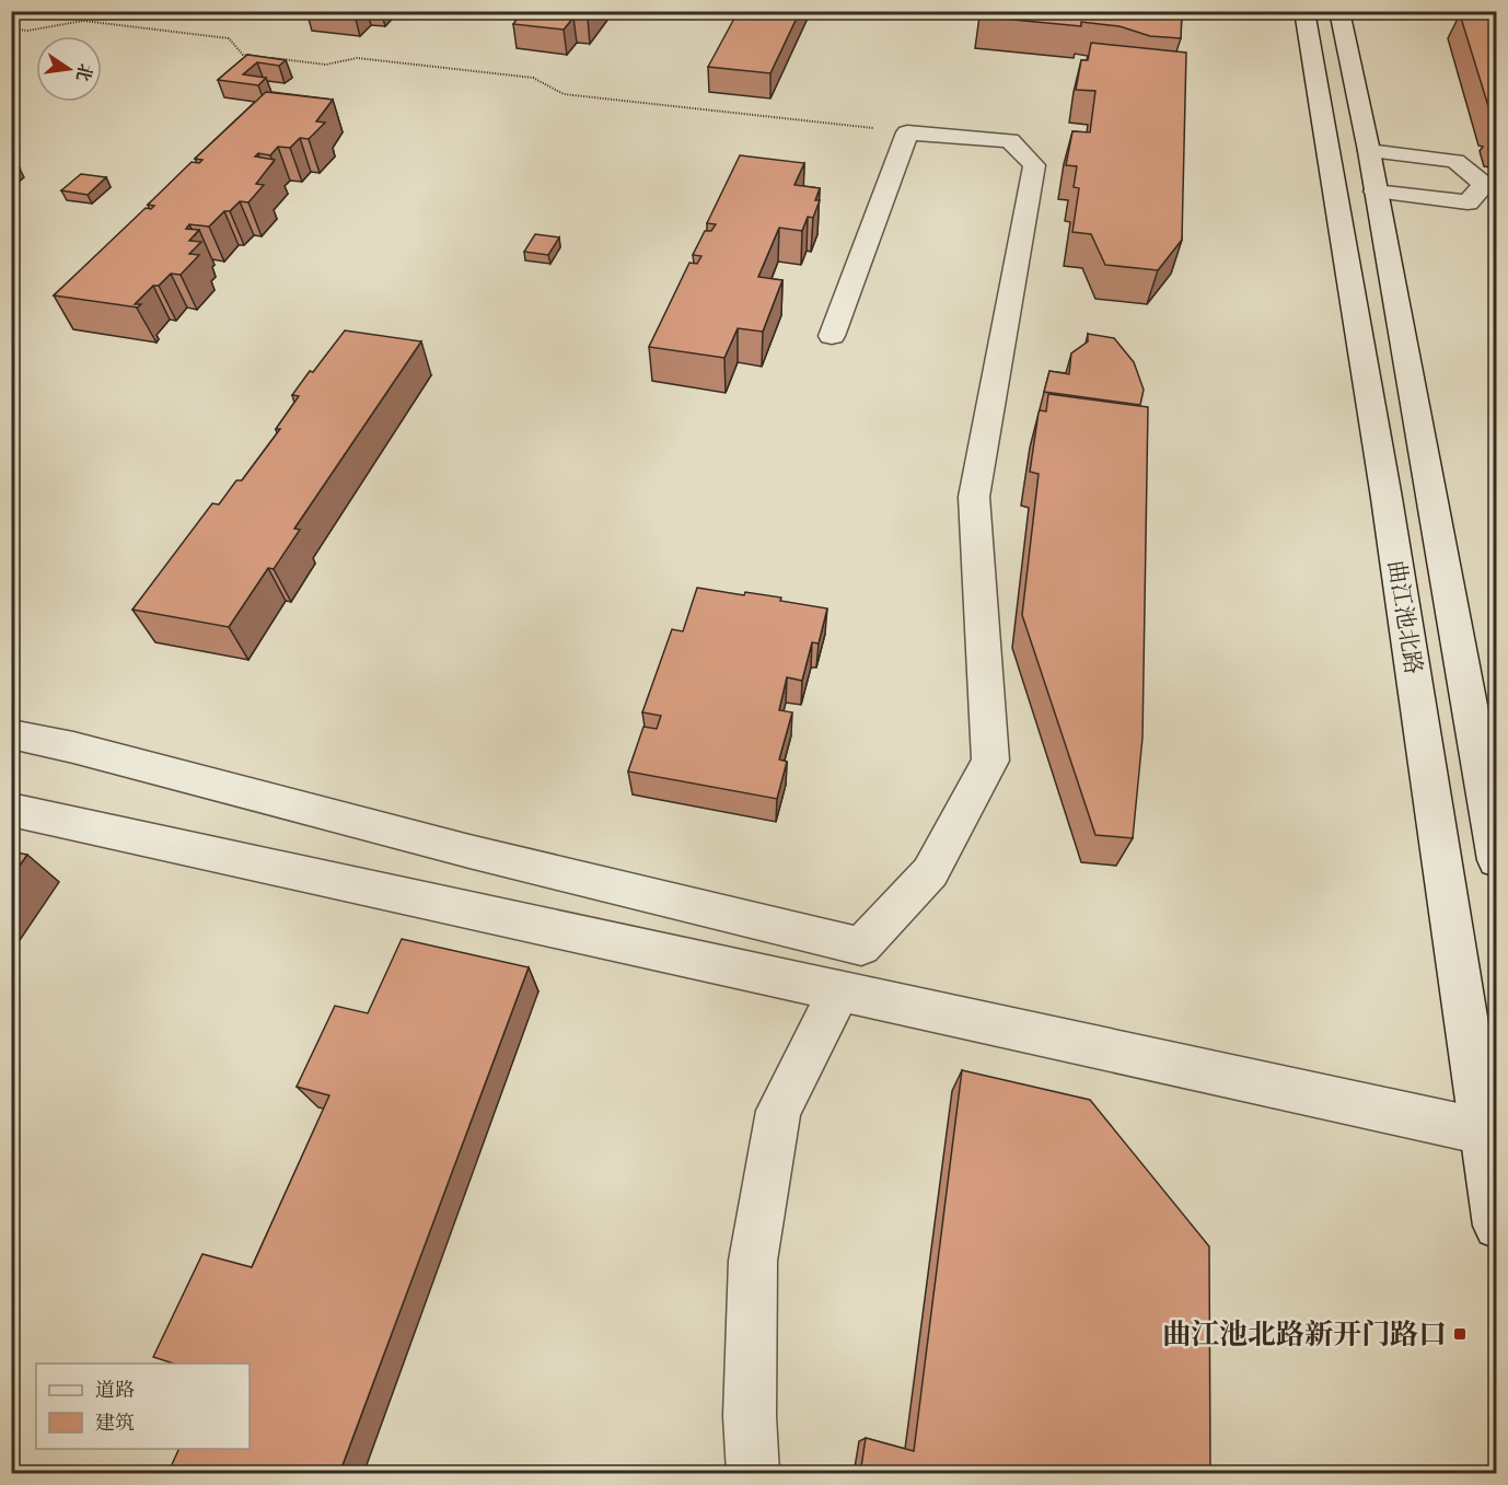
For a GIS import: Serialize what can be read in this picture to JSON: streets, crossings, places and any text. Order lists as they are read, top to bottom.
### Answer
{
  "streets": {
    "street": ["曲江池北路"]
  },
  "places": {
    "transit": ["曲江池北路新开门路口"]
  },
  "legend": ["道路", "建筑"],
  "north": "right"
}
